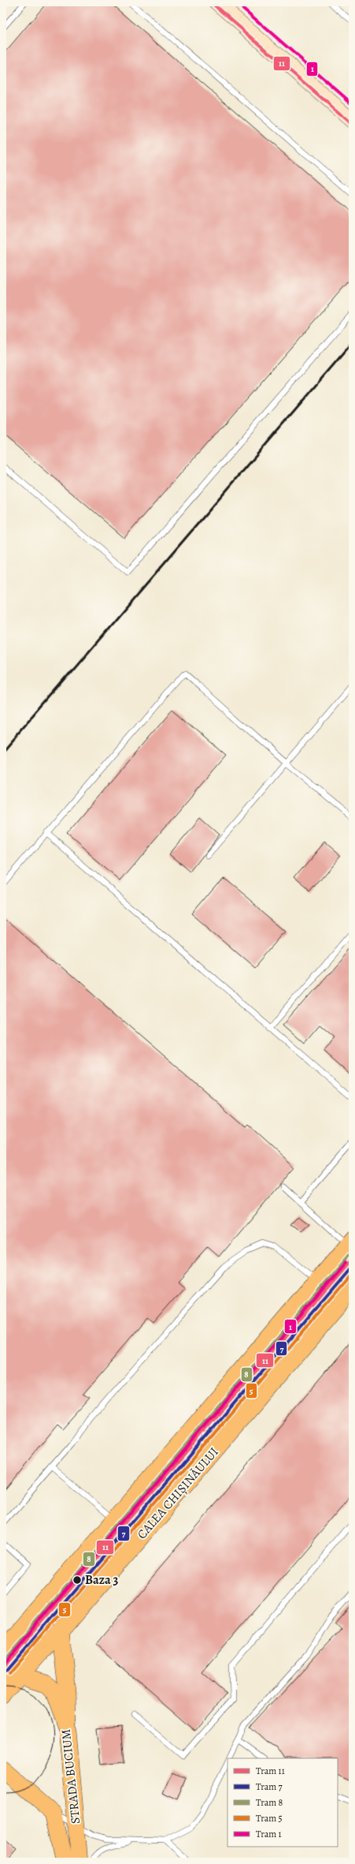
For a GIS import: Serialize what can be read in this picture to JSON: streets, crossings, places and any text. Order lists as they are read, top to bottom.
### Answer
{
  "streets": {
    "main road": ["CALEA CHIȘINĂULUI", "STRADA BUCIUM"]
  },
  "crossings": [
    ["CALEA CHIȘINĂULUI", "STRADA BUCIUM"]
  ],
  "places": ["Baza 3"],
  "lines": [
    "tram line 11",
    "tram line 1",
    "tram line 8",
    "tram line 7",
    "tram line 5"
  ],
  "legend": [
    "Tram 11",
    "Tram 7",
    "Tram 8",
    "Tram 5",
    "Tram 1"
  ]
}
